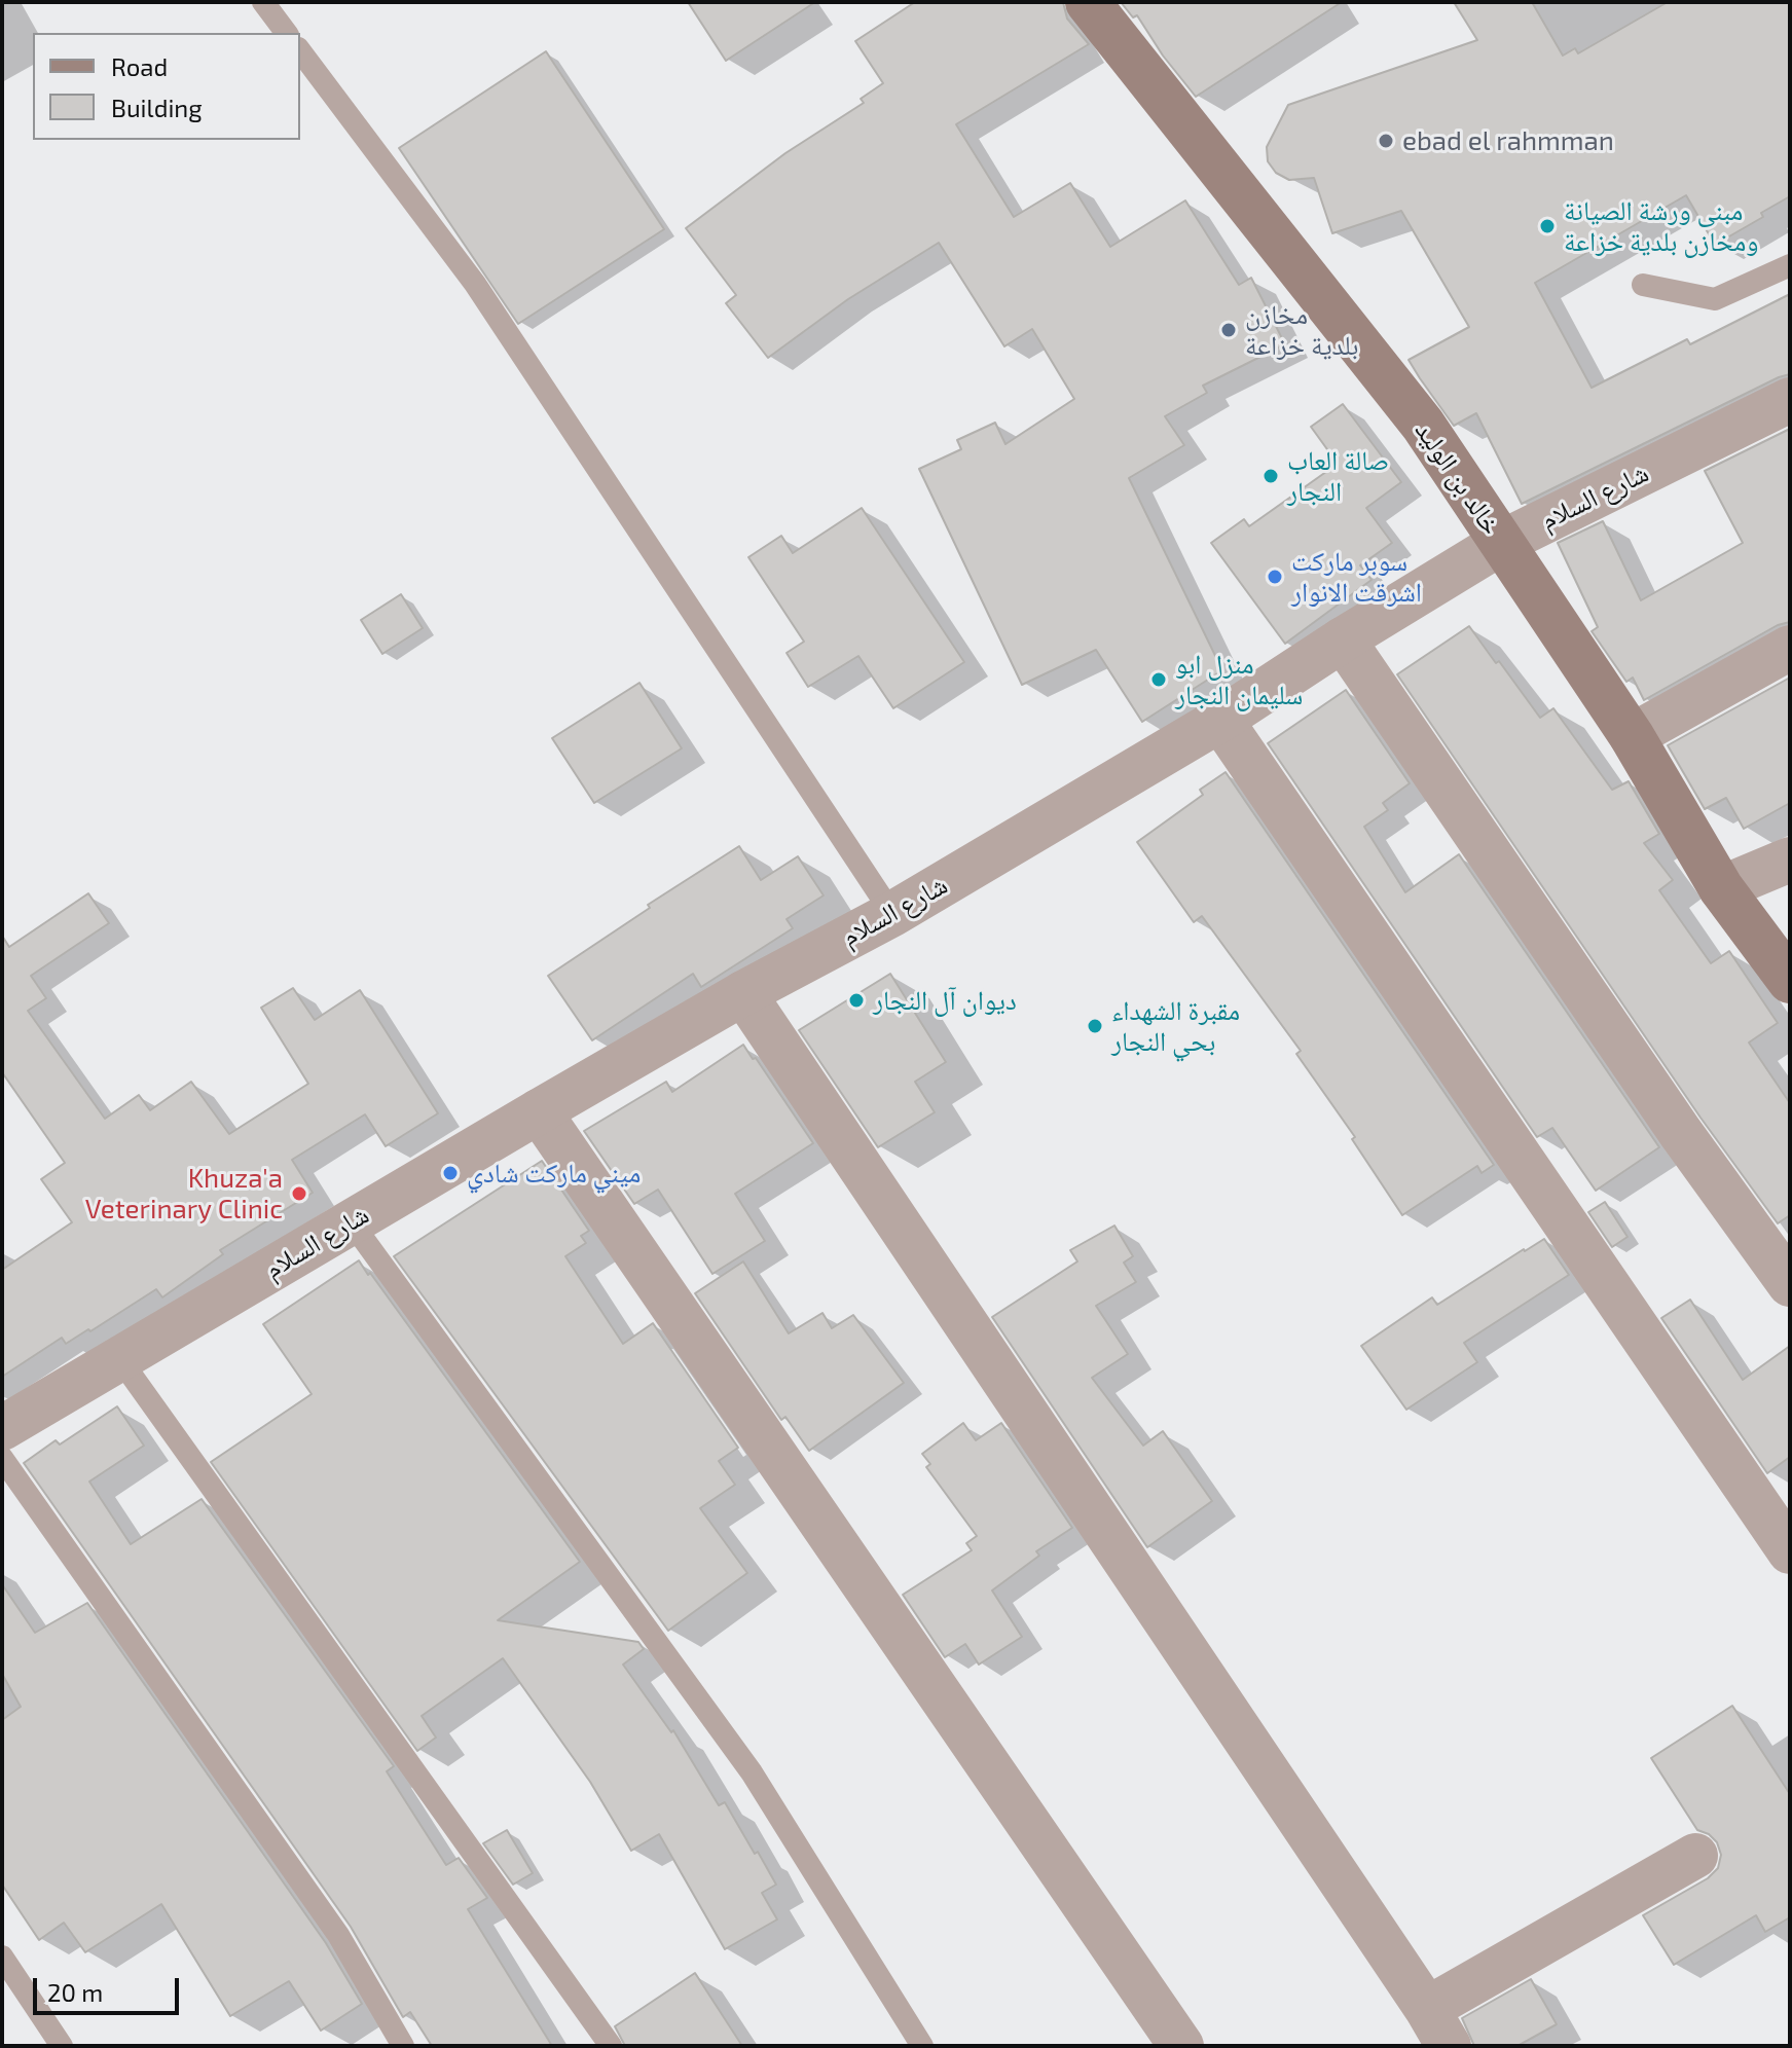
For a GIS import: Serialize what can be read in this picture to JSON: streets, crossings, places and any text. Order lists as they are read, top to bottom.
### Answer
{
  "streets": {
    "main road": ["خالد بن الوليد"],
    "street": ["شارع السلام"]
  },
  "crossings": [
    ["خالد بن الوليد", "شارع السلام"]
  ],
  "places": [
    "ebad el rahmman",
    "مبنى ورشة الصيانة ومخازن بلدية خزاعة",
    "مخازن بلدية خزاعة",
    "صالة العاب النجار",
    "سوبر ماركت اشرقت الانوار",
    "منزل ابو سليمان النجار",
    "ديوان آل النجار",
    "مقبرة الشهداء بحي النجار",
    "ميني ماركت شادي",
    "Khuza'a Veterinary Clinic"
  ],
  "legend": ["Road", "Building"],
  "scale_bar": "20 m"
}
